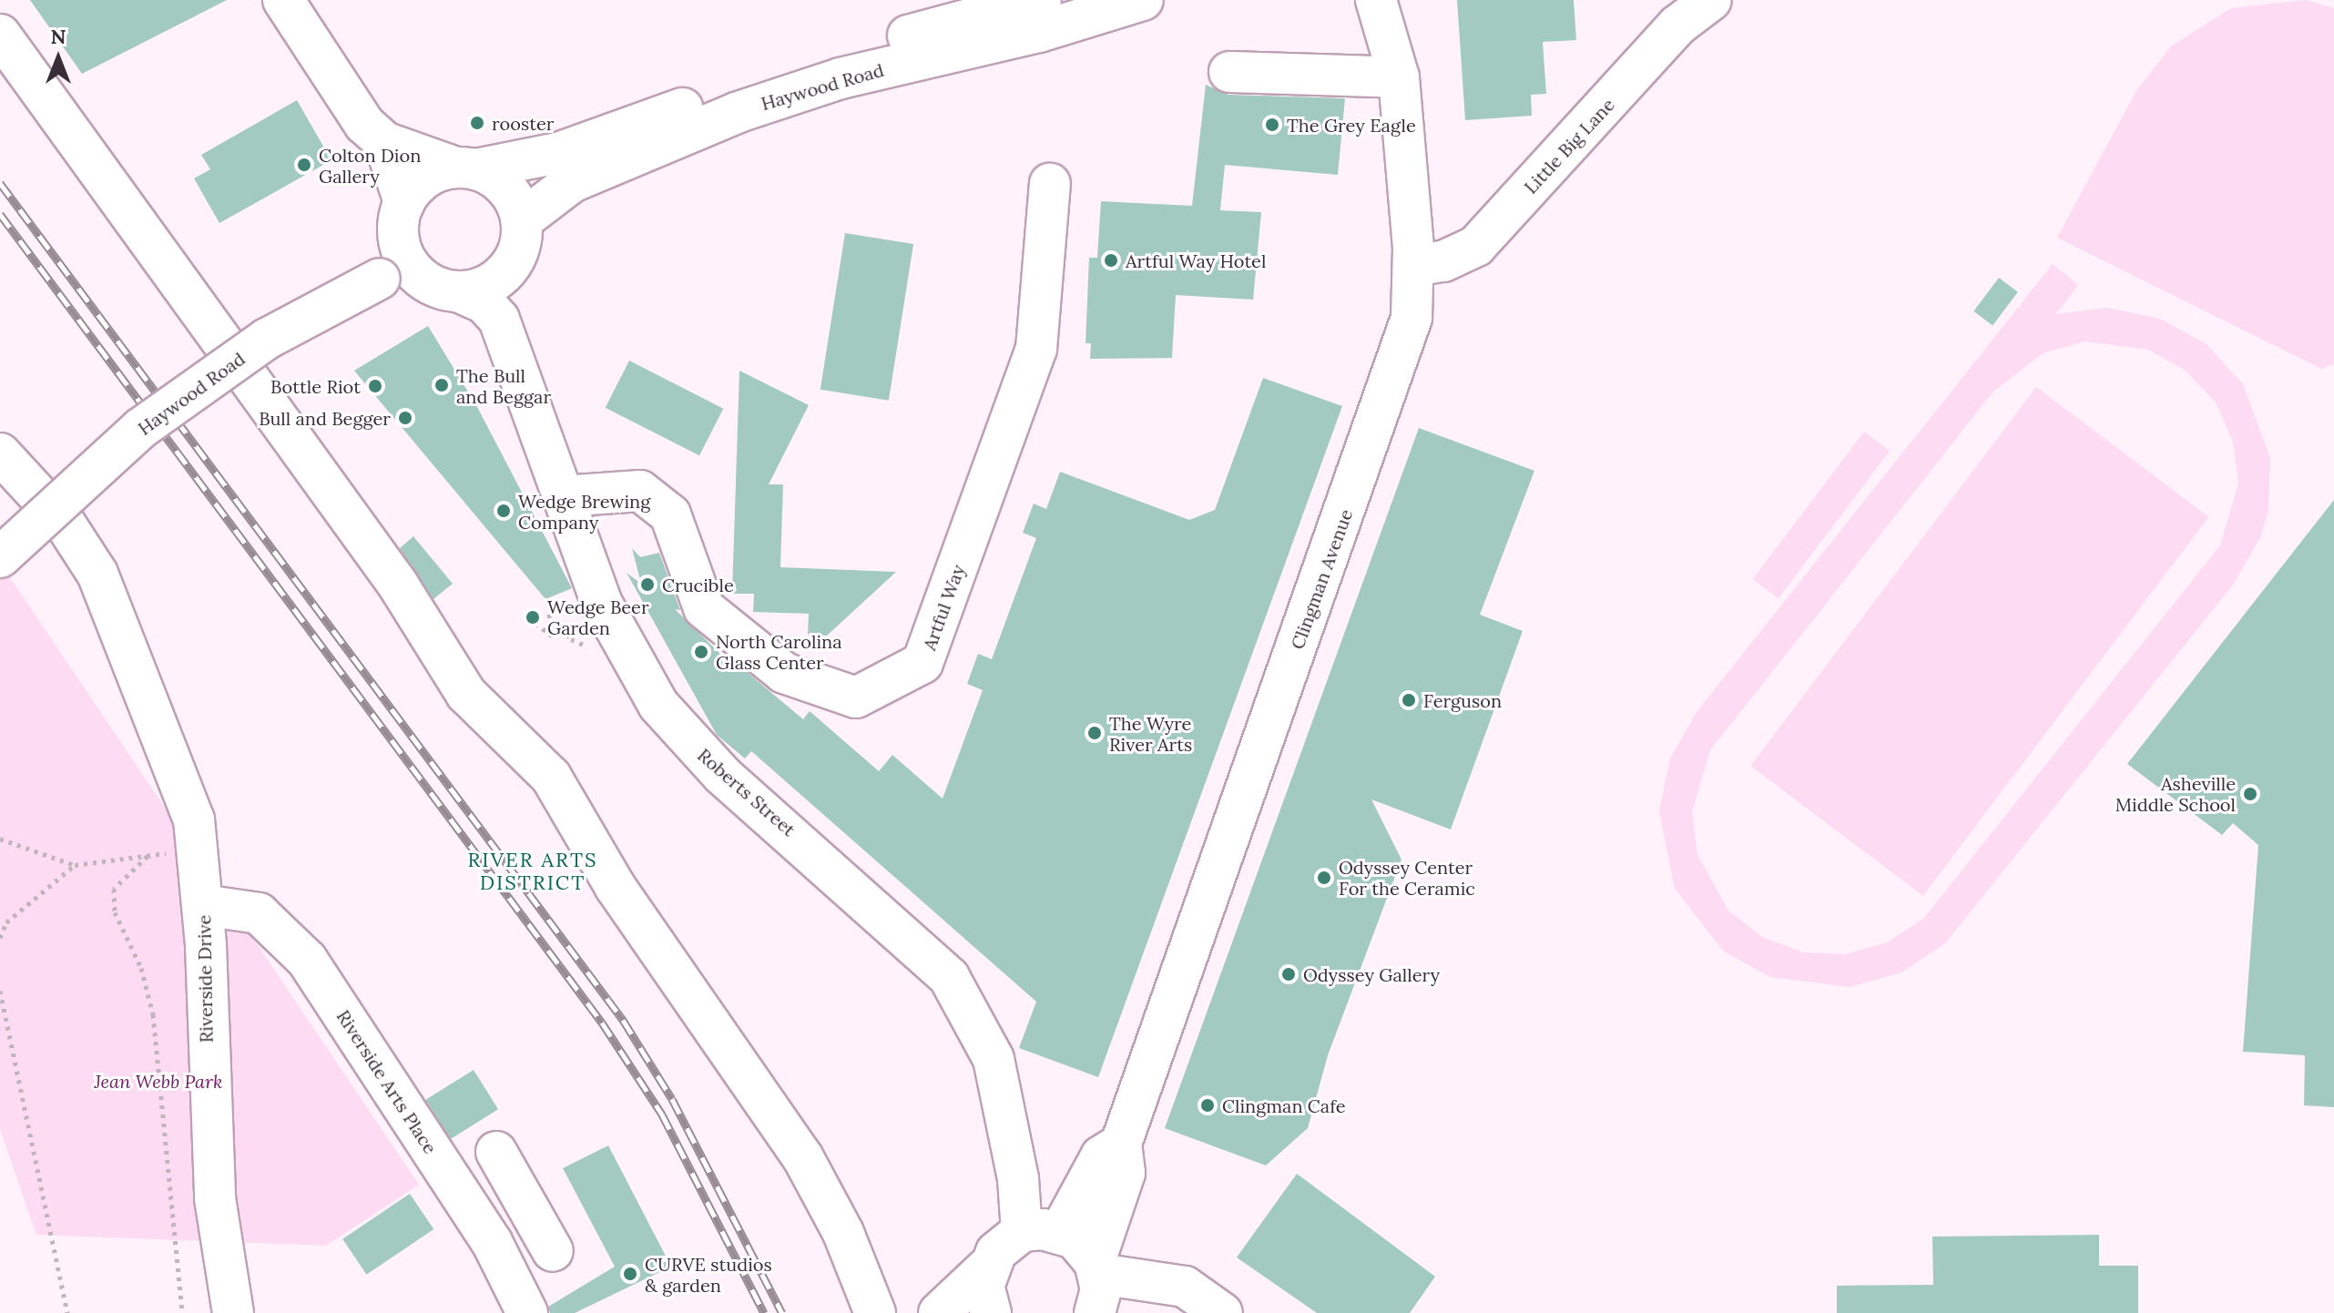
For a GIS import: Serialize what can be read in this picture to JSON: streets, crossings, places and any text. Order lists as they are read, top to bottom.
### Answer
{
  "streets": {
    "main road": [
      "Haywood Road",
      "Little Big Lane",
      "Clingman Avenue",
      "Artful Way",
      "Roberts Street",
      "Riverside Drive",
      "Riverside Arts Place"
    ]
  },
  "crossings": [
    ["Haywood Road", "Roberts Street"],
    ["Little Big Lane", "Clingman Avenue"],
    ["Clingman Avenue", "Roberts Street"],
    ["Artful Way", "Roberts Street"],
    ["Riverside Drive", "Riverside Arts Place"]
  ],
  "districts": ["RIVER ARTS DISTRICT"],
  "parks": ["Jean Webb Park"],
  "places": [
    "rooster",
    "The Grey Eagle",
    "Colton Dion Gallery",
    "Artful Way Hotel",
    "The Bull and Beggar",
    "Bottle Riot",
    "Bull and Begger",
    "Wedge Brewing Company",
    "Crucible",
    "Wedge Beer Garden",
    "North Carolina Glass Center",
    "Ferguson",
    "The Wyre River Arts",
    "Asheville Middle School",
    "Odyssey Center For the Ceramic",
    "Odyssey Gallery",
    "Clingman Cafe",
    "CURVE studios & garden"
  ],
  "north": "top"
}
